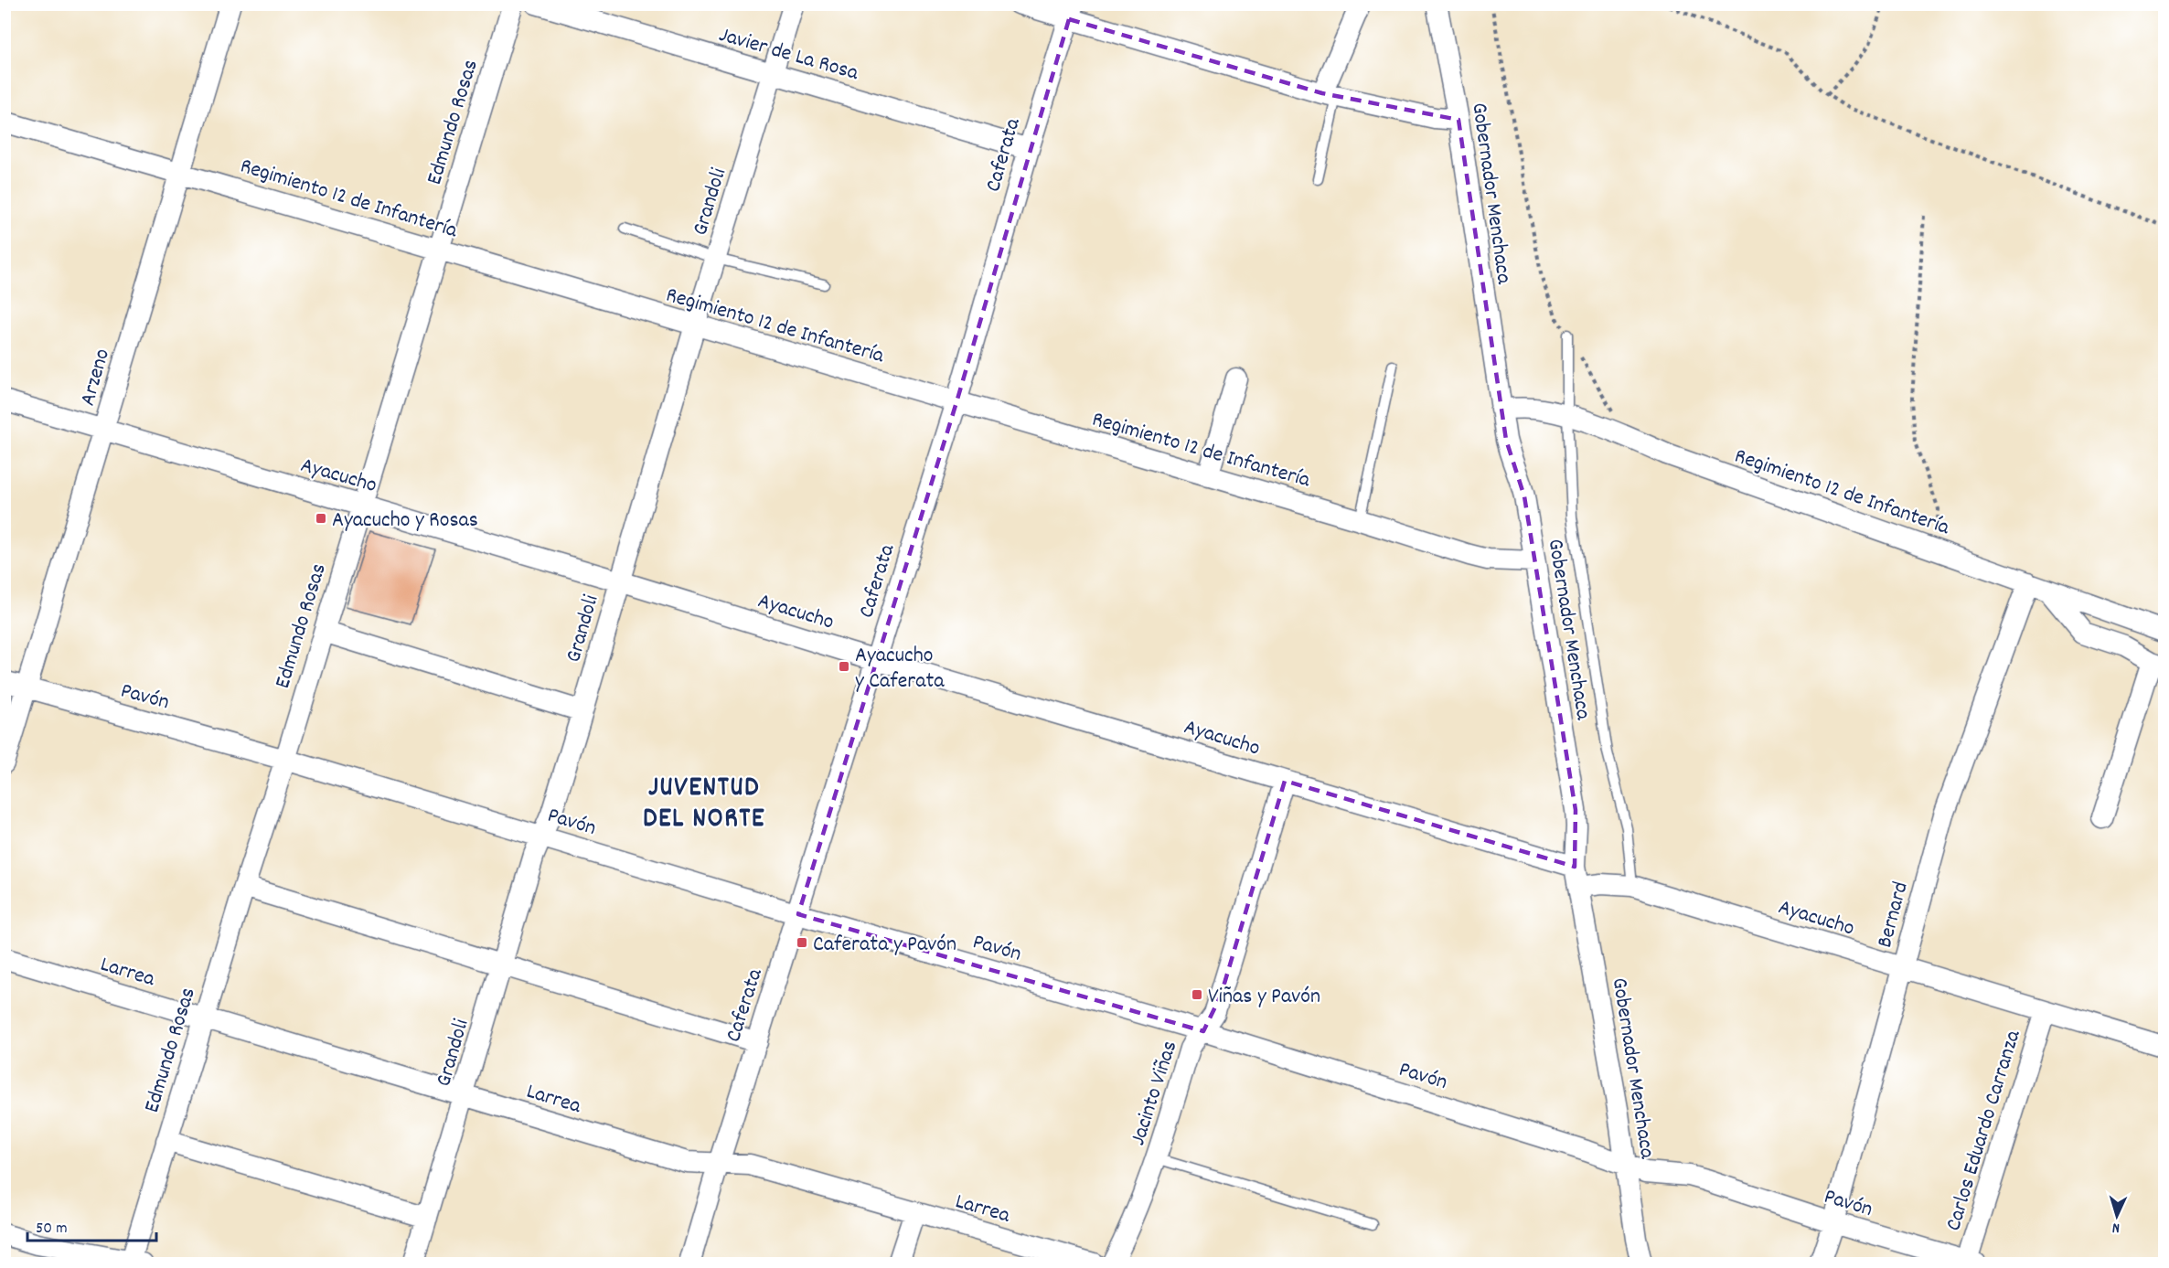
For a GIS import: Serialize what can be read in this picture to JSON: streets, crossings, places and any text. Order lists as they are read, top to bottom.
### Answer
{
  "streets": {
    "street": [
      "Javier de La Rosa",
      "Edmundo Rosas",
      "Caferata",
      "Gobernador Menchaca",
      "Regimiento 12 de Infantería",
      "Grandoli",
      "Arzeno",
      "Ayacucho",
      "Pavón",
      "Bernard",
      "Larrea",
      "Jacinto Viñas",
      "Carlos Eduardo Carranza"
    ]
  },
  "crossings": [
    ["Javier de La Rosa", "Caferata"],
    ["Javier de La Rosa", "Grandoli"],
    ["Edmundo Rosas", "Regimiento 12 de Infantería"],
    ["Edmundo Rosas", "Ayacucho"],
    ["Edmundo Rosas", "Pavón"],
    ["Edmundo Rosas", "Larrea"],
    ["Caferata", "Regimiento 12 de Infantería"],
    ["Caferata", "Ayacucho"],
    ["Caferata", "Pavón"],
    ["Caferata", "Larrea"],
    ["Gobernador Menchaca", "Regimiento 12 de Infantería"],
    ["Gobernador Menchaca", "Ayacucho"],
    ["Gobernador Menchaca", "Pavón"],
    ["Regimiento 12 de Infantería", "Grandoli"],
    ["Regimiento 12 de Infantería", "Arzeno"],
    ["Regimiento 12 de Infantería", "Bernard"],
    ["Grandoli", "Ayacucho"],
    ["Grandoli", "Pavón"],
    ["Grandoli", "Larrea"],
    ["Arzeno", "Ayacucho"],
    ["Arzeno", "Pavón"],
    ["Ayacucho", "Bernard"],
    ["Ayacucho", "Jacinto Viñas"],
    ["Ayacucho", "Carlos Eduardo Carranza"],
    ["Pavón", "Bernard"],
    ["Pavón", "Jacinto Viñas"],
    ["Pavón", "Carlos Eduardo Carranza"]
  ],
  "districts": ["JUVENTUD DEL NORTE"],
  "places": {
    "transit": [
      "Ayacucho y Rosas",
      "Ayacucho y Caferata",
      "Caferata y Pavón",
      "Viñas y Pavón"
    ]
  },
  "scale_bar": "50 m",
  "north": "bottom"
}
